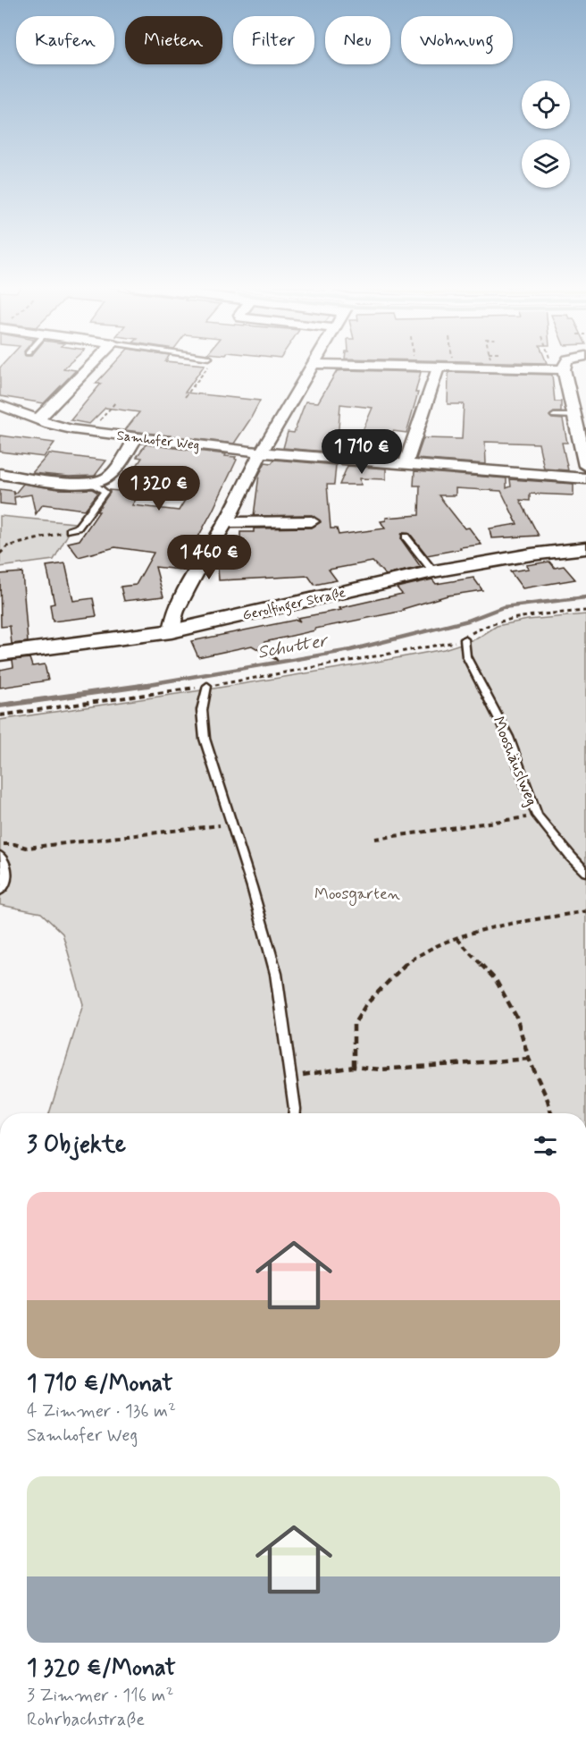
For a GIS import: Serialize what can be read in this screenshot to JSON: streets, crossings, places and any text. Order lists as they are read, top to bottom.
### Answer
{
  "streets": {
    "street": ["Samhofer Weg", "Gerolfinger Straße"],
    "lane": ["Mooshäuslweg"]
  },
  "water": ["Schutter"],
  "parks": ["Moosgarten"],
  "page": {
    "chip": [
      "Kaufen",
      "Mieten",
      "Filter",
      "Neu",
      "Wohnung"
    ],
    "price": ["1 710 €", "1 320 €", "1 460 €"],
    "heading": "3 Objekte",
    "list": [
      {
        "name": "1 710 €/Monat",
        "note": "4 Zimmer · 136 m² · Samhofer Weg"
      },
      {
        "name": "1 320 €/Monat",
        "note": "3 Zimmer · 116 m² · Rohrbachstraße"
      }
    ]
  }
}
